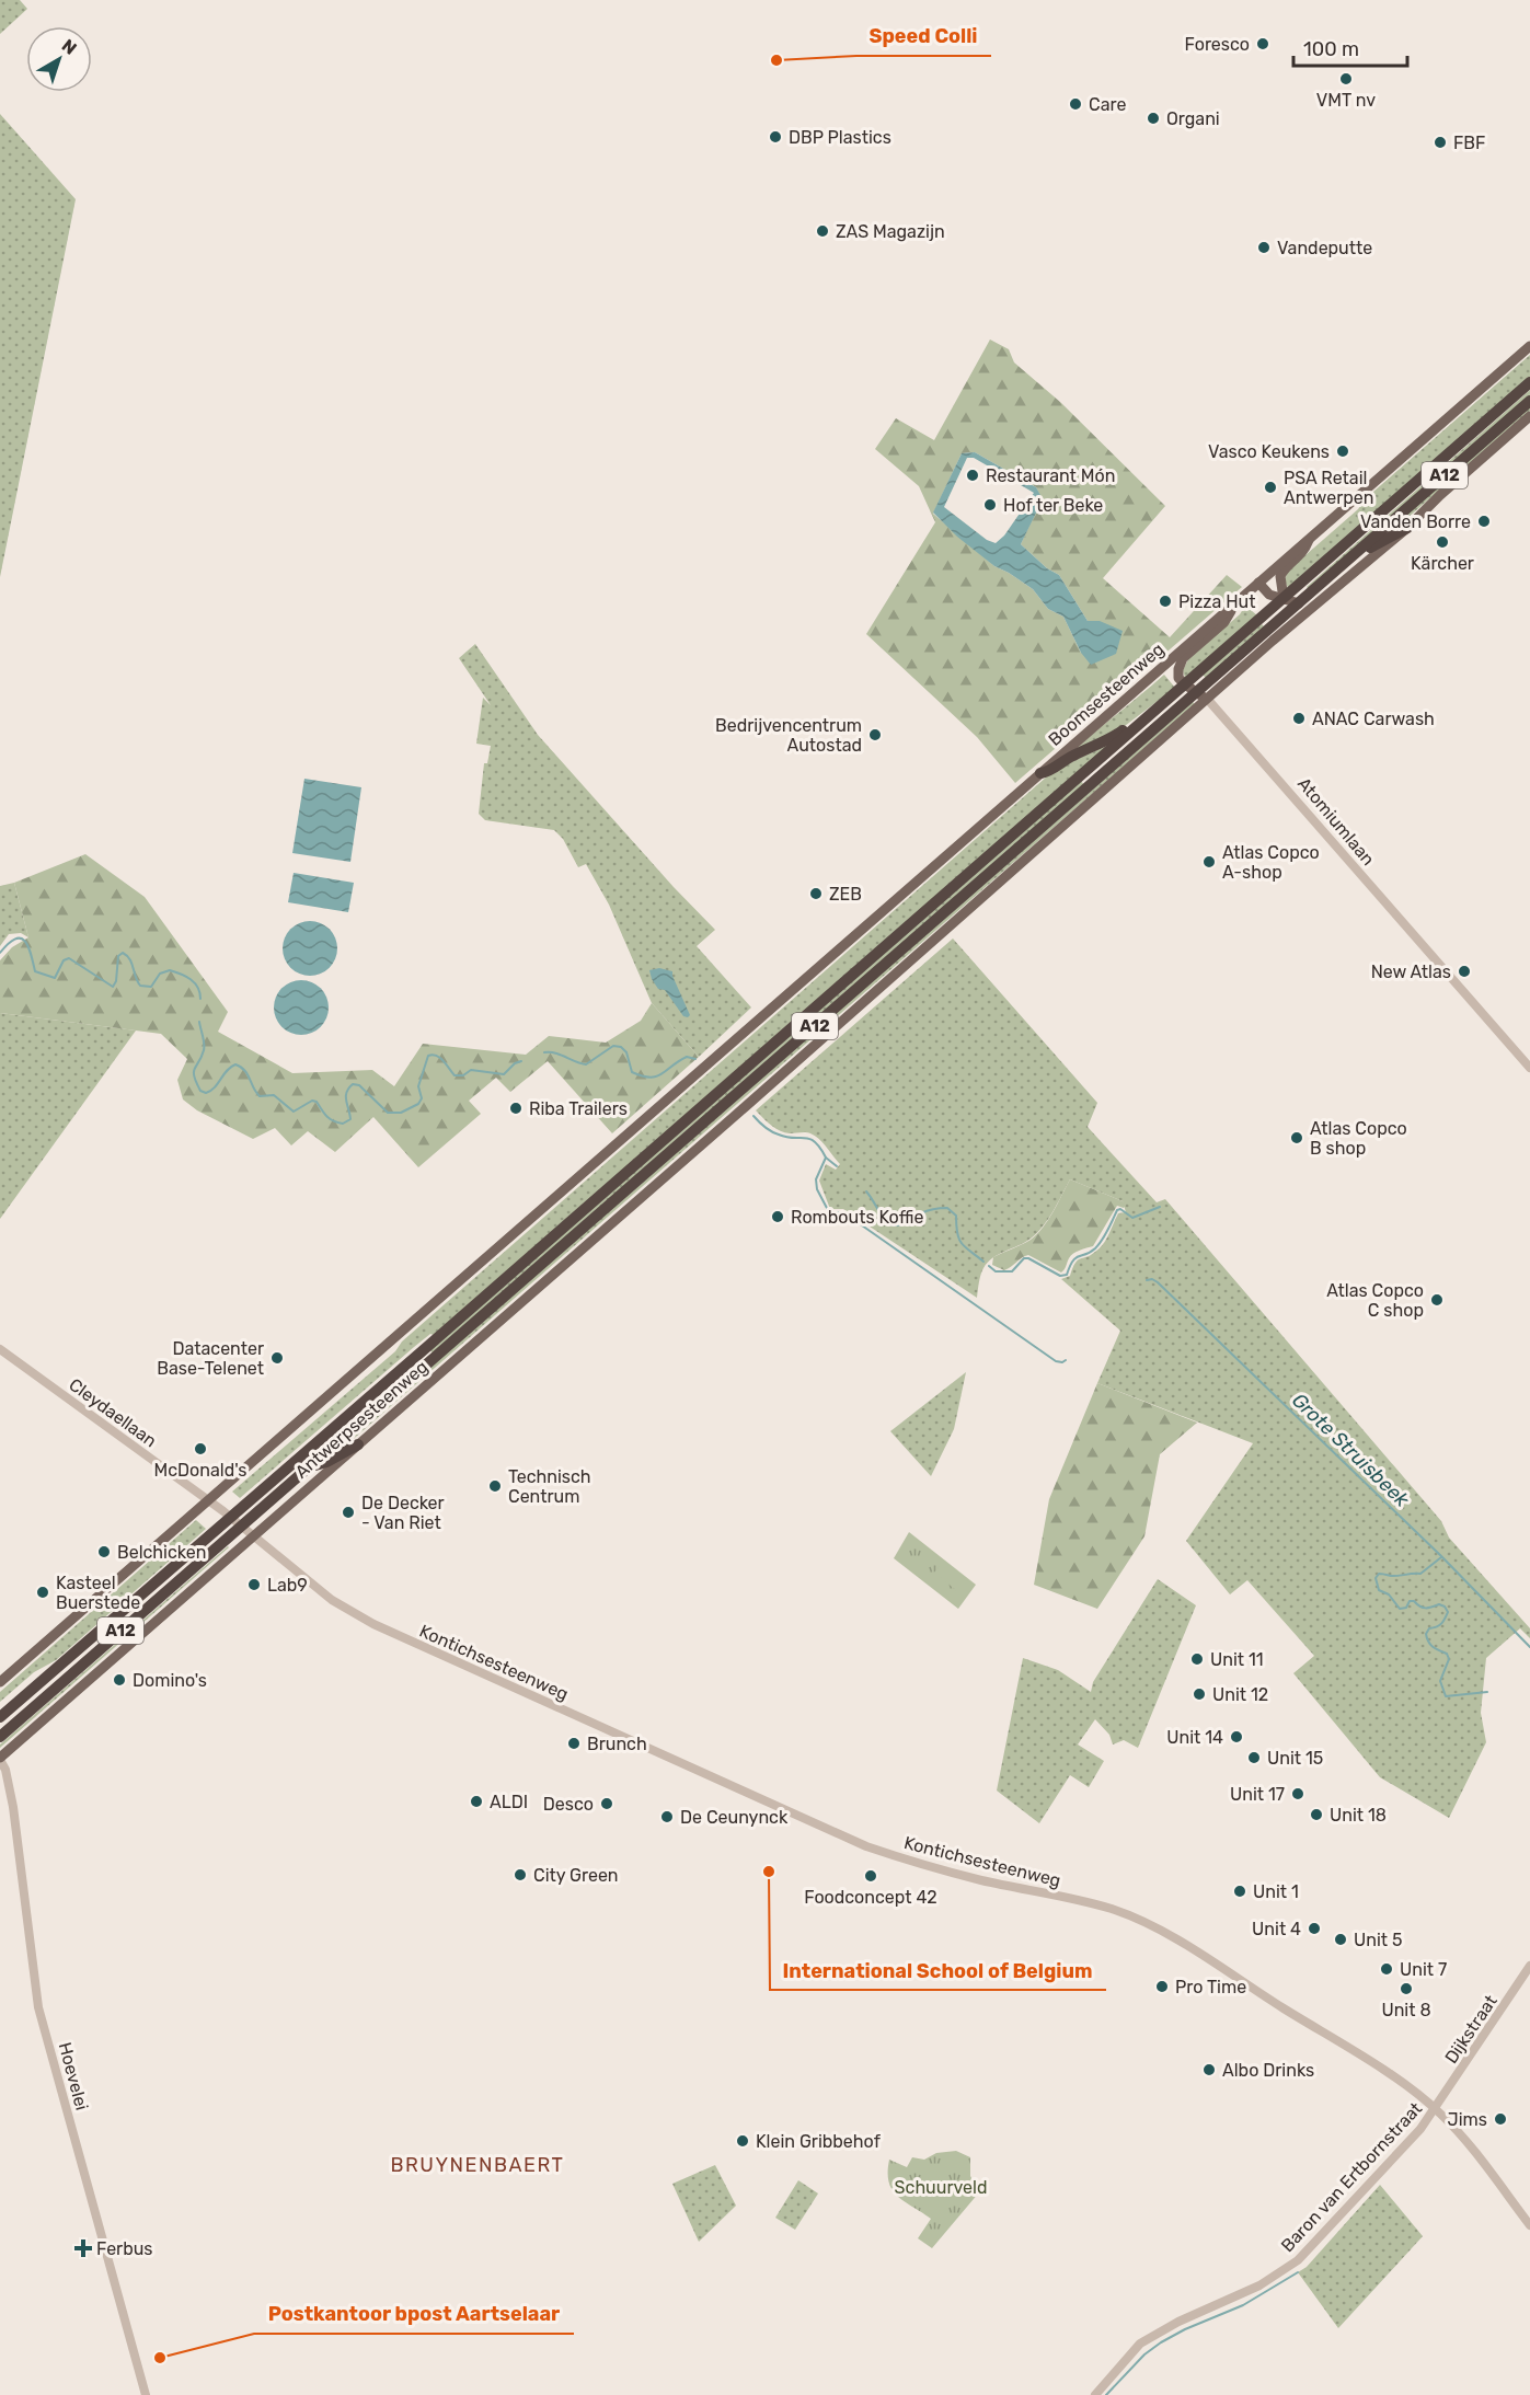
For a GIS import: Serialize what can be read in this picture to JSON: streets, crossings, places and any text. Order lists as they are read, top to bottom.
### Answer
{
  "streets": {
    "highway": ["A12"],
    "main road": ["Boomsesteenweg", "Atomiumlaan", "Antwerpsesteenweg"],
    "street": [
      "Cleydaellaan",
      "Kontichsesteenweg",
      "Dijkstraat",
      "Hoevelei",
      "Baron van Ertbornstraat"
    ]
  },
  "crossings": [
    ["A12", "Atomiumlaan"],
    ["A12", "Kontichsesteenweg"],
    ["Boomsesteenweg", "Cleydaellaan"],
    ["Boomsesteenweg", "Kontichsesteenweg"],
    ["Atomiumlaan", "Antwerpsesteenweg"],
    ["Cleydaellaan", "Kontichsesteenweg"],
    ["Antwerpsesteenweg", "Kontichsesteenweg"],
    ["Antwerpsesteenweg", "Hoevelei"],
    ["Kontichsesteenweg", "Dijkstraat"],
    ["Kontichsesteenweg", "Baron van Ertbornstraat"],
    ["Dijkstraat", "Baron van Ertbornstraat"]
  ],
  "districts": ["BRUYNENBAERT"],
  "water": ["Grote Struisbeek"],
  "parks": ["Schuurveld"],
  "places": {
    "other": [
      "Foresco",
      "Speed Colli",
      "VMT nv",
      "Care",
      "Organi",
      "DBP Plastics",
      "FBF",
      "ZAS Magazijn",
      "Vandeputte",
      "Vasco Keukens",
      "Restaurant Món",
      "PSA Retail Antwerpen",
      "Hof ter Beke",
      "Vanden Borre",
      "Kärcher",
      "Pizza Hut",
      "ANAC Carwash",
      "Bedrijvencentrum Autostad",
      "Atlas Copco A-shop",
      "ZEB",
      "New Atlas",
      "Riba Trailers",
      "Atlas Copco B shop",
      "Rombouts Koffie",
      "Atlas Copco C shop",
      "Datacenter Base-Telenet",
      "McDonald's",
      "Technisch Centrum",
      "De Decker - Van Riet",
      "Belchicken",
      "Lab9",
      "Kasteel Buerstede",
      "Unit 11",
      "Domino's",
      "Unit 12",
      "Unit 14",
      "Brunch",
      "Unit 15",
      "Unit 17",
      "ALDI",
      "Desco",
      "Unit 18",
      "De Ceunynck",
      "International School of Belgium",
      "City Green",
      "Foodconcept 42",
      "Unit 1",
      "Unit 4",
      "Unit 5",
      "Unit 7",
      "Pro Time",
      "Unit 8",
      "Albo Drinks",
      "Jims",
      "Klein Gribbehof",
      "Postkantoor bpost Aartselaar"
    ],
    "health": ["Ferbus"]
  },
  "scale_bar": "100 m",
  "north": "top right"
}
